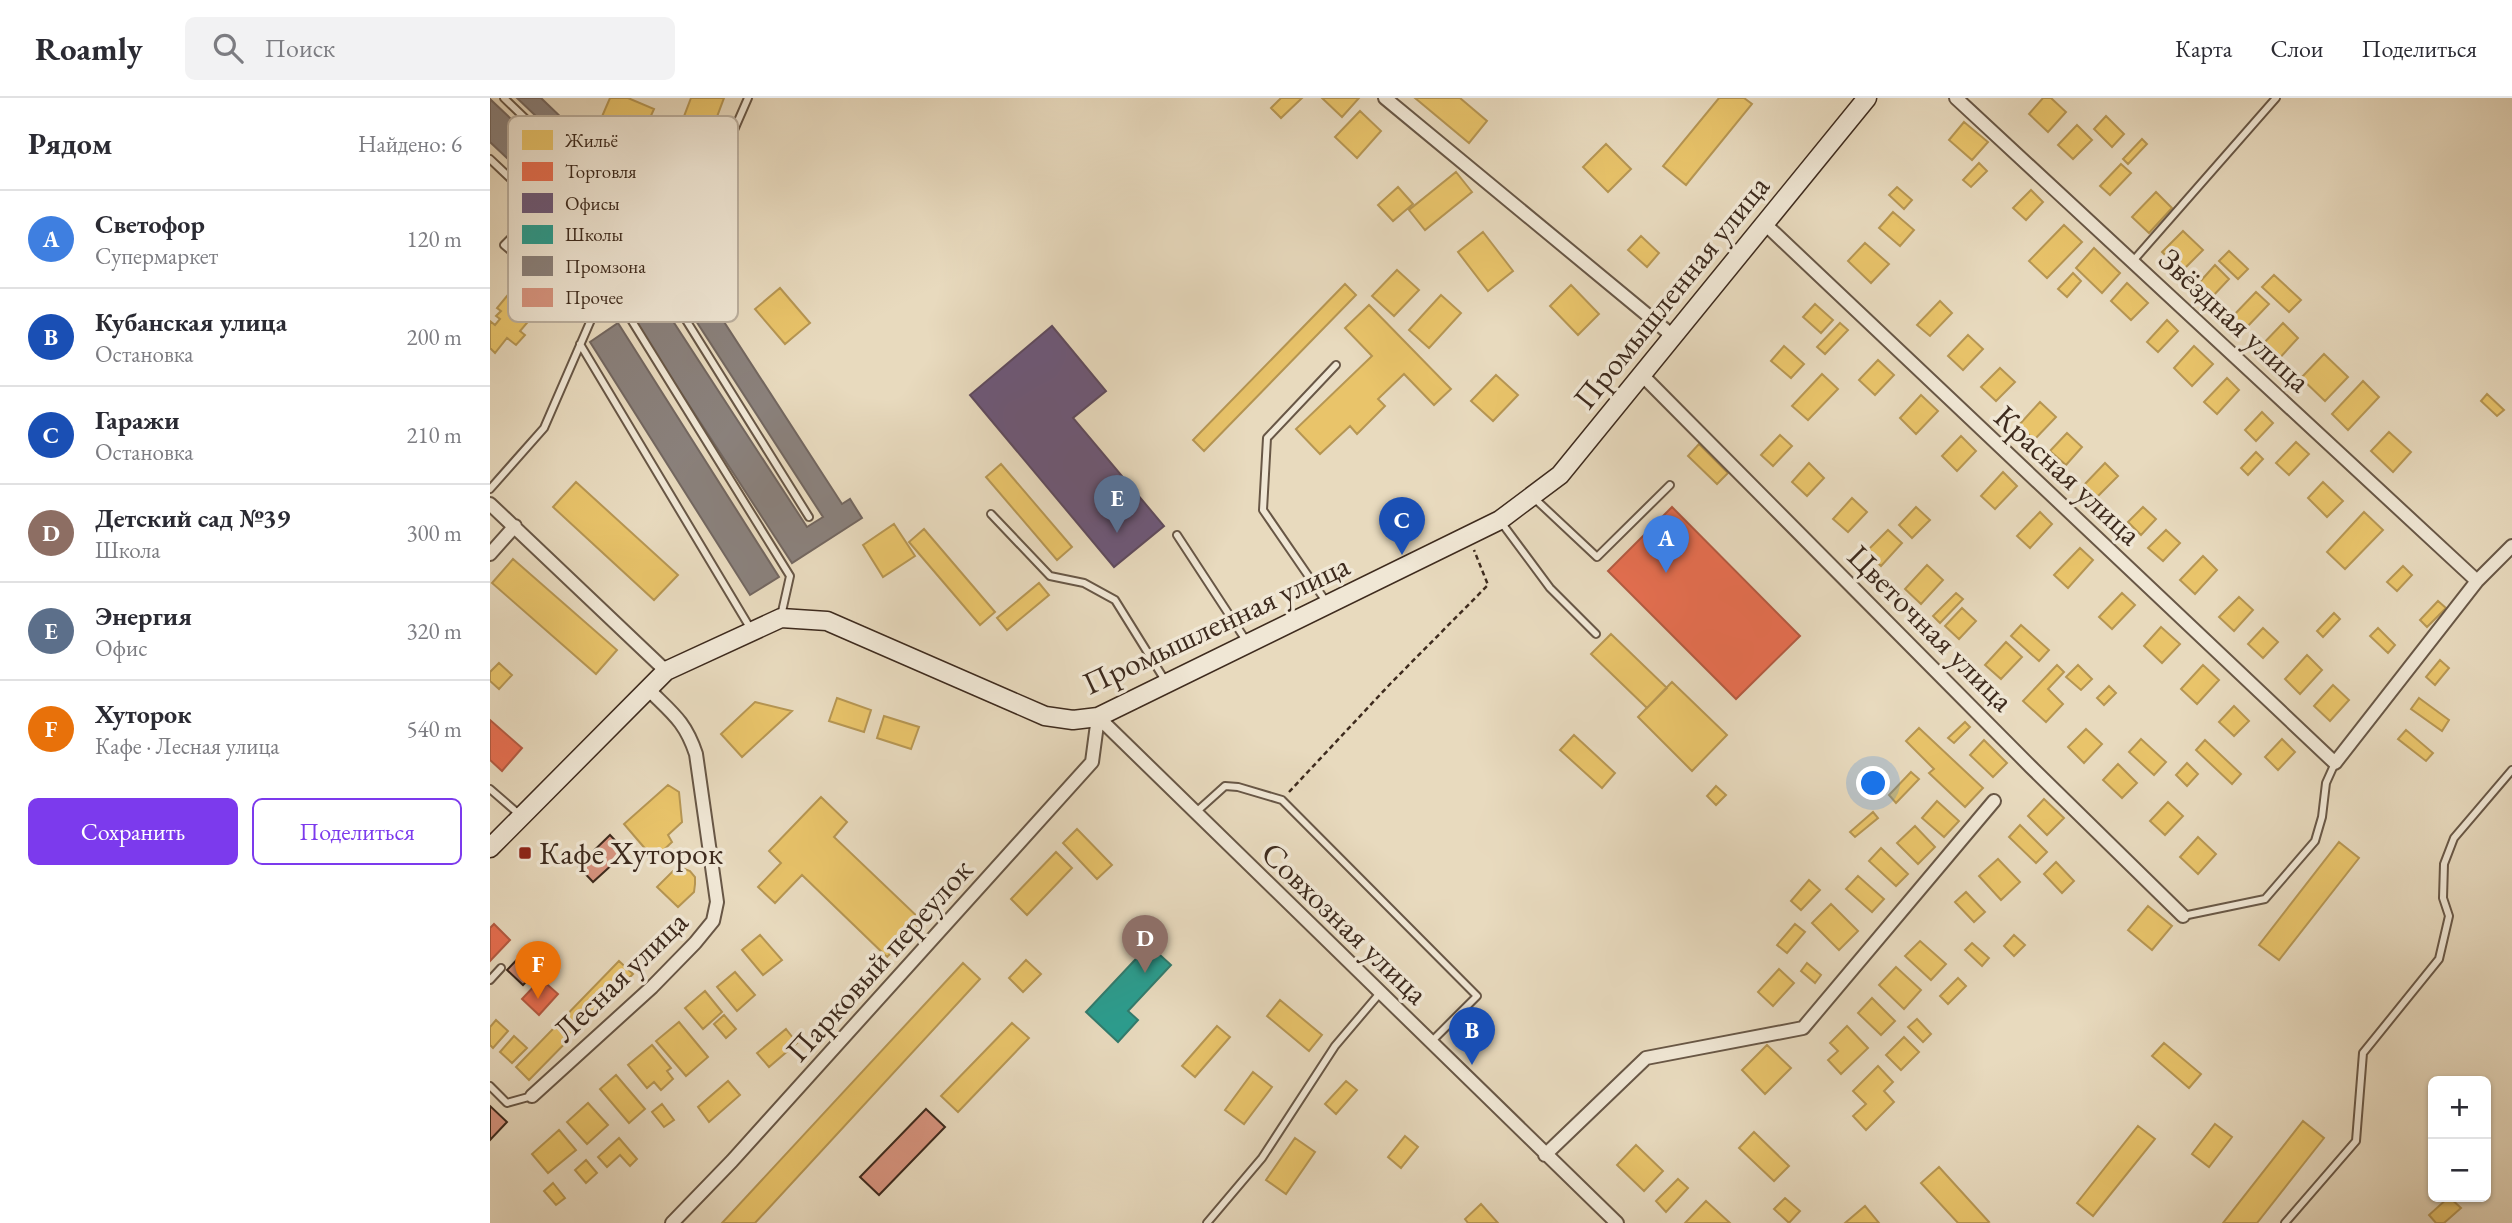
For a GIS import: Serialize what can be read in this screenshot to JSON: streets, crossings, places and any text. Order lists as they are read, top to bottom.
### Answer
{
  "streets": {
    "main road": ["Промышленная улица"],
    "street": [
      "Звёздная улица",
      "Красная улица",
      "Цветочная улица",
      "Совхозная улица",
      "Парковый переулок",
      "Лесная улица"
    ]
  },
  "crossings": [
    ["Промышленная улица", "Красная улица"],
    ["Промышленная улица", "Цветочная улица"],
    ["Промышленная улица", "Совхозная улица"],
    ["Промышленная улица", "Парковый переулок"],
    ["Совхозная улица", "Парковый переулок"]
  ],
  "places": {
    "transit": ["Кафе Хуторок"]
  },
  "legend": [
    "Жильё",
    "Торговля",
    "Офисы",
    "Школы",
    "Промзона",
    "Прочее"
  ],
  "page": {
    "header": "Roamly",
    "search": "Поиск",
    "nav": ["Карта", "Слои", "Поделиться"],
    "heading": ["Рядом", "Найдено: 6"],
    "list": [
      {
        "mark": "A",
        "name": "Светофор",
        "note": "Супермаркет",
        "value": "120 m"
      },
      {
        "mark": "B",
        "name": "Кубанская улица",
        "note": "Остановка",
        "value": "200 m"
      },
      {
        "mark": "C",
        "name": "Гаражи",
        "note": "Остановка",
        "value": "210 m"
      },
      {
        "mark": "D",
        "name": "Детский сад №39",
        "note": "Школа",
        "value": "300 m"
      },
      {
        "mark": "E",
        "name": "Энергия",
        "note": "Офис",
        "value": "320 m"
      },
      {
        "mark": "F",
        "name": "Хуторок",
        "note": "Кафе · Лесная улица",
        "value": "540 m"
      }
    ],
    "pins": [
      "E",
      "C",
      "A",
      "D",
      "F",
      "B"
    ],
    "buttons": ["Сохранить", "Поделиться"],
    "map_buttons": ["+", "−"]
  }
}
